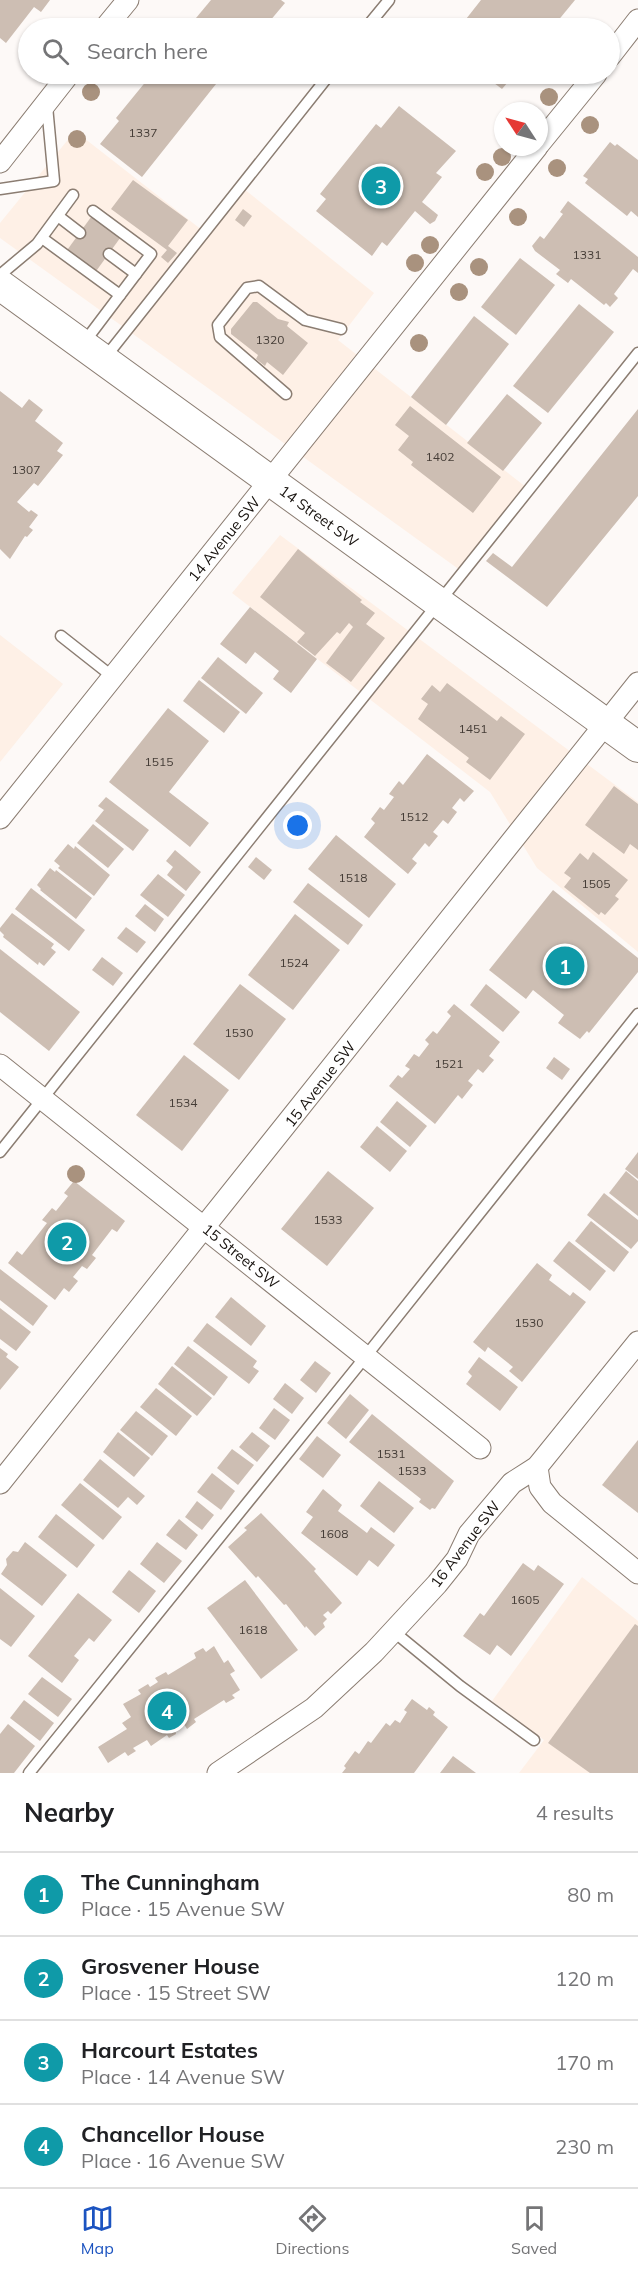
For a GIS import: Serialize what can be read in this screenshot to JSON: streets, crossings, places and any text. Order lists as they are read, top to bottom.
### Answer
{
  "streets": {
    "main road": ["14 Street SW"],
    "street": [
      "14 Avenue SW",
      "15 Avenue SW",
      "15 Street SW",
      "16 Avenue SW"
    ]
  },
  "crossings": [
    ["14 Street SW", "14 Avenue SW"],
    ["14 Street SW", "15 Avenue SW"],
    ["15 Avenue SW", "15 Street SW"]
  ],
  "house_numbers": [
    "1337",
    "1331",
    "1320",
    "1402",
    "1307",
    "1451",
    "1515",
    "1512",
    "1518",
    "1505",
    "1524",
    "1530",
    "1521",
    "1534",
    "1533",
    "1530",
    "1531",
    "1533",
    "1608",
    "1605",
    "1618"
  ],
  "north": "top left",
  "page": {
    "search": "Search here",
    "pins": [
      "3",
      "1",
      "2",
      "4"
    ],
    "heading": ["Nearby", "4 results"],
    "list": [
      {
        "mark": "1",
        "name": "The Cunningham",
        "note": "Place · 15 Avenue SW",
        "value": "80 m"
      },
      {
        "mark": "2",
        "name": "Grosvener House",
        "note": "Place · 15 Street SW",
        "value": "120 m"
      },
      {
        "mark": "3",
        "name": "Harcourt Estates",
        "note": "Place · 14 Avenue SW",
        "value": "170 m"
      },
      {
        "mark": "4",
        "name": "Chancellor House",
        "note": "Place · 16 Avenue SW",
        "value": "230 m"
      }
    ],
    "nav": ["Map", "Directions", "Saved"]
  }
}
